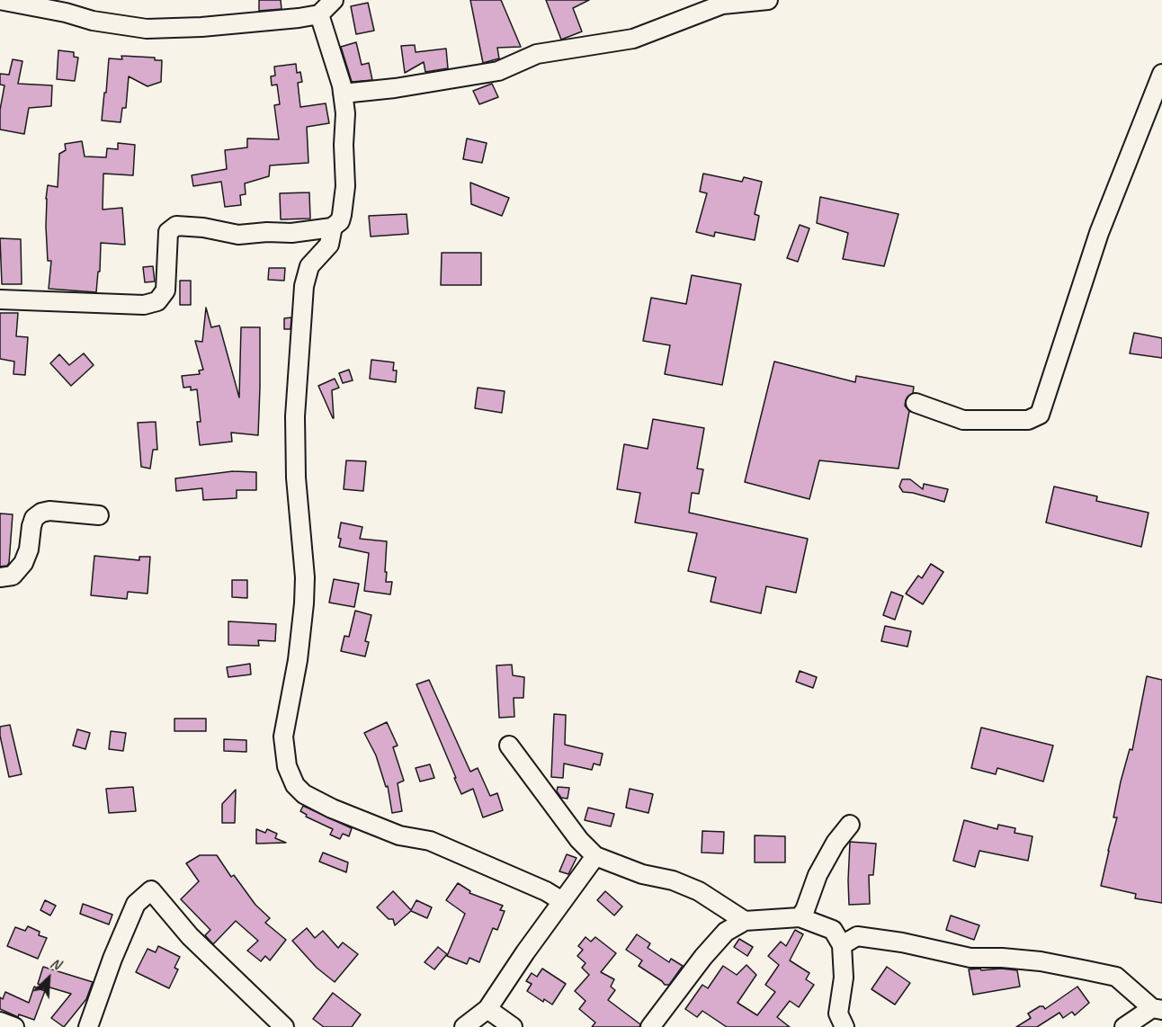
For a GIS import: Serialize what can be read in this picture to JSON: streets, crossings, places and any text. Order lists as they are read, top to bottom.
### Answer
{
  "north": "top right"
}
